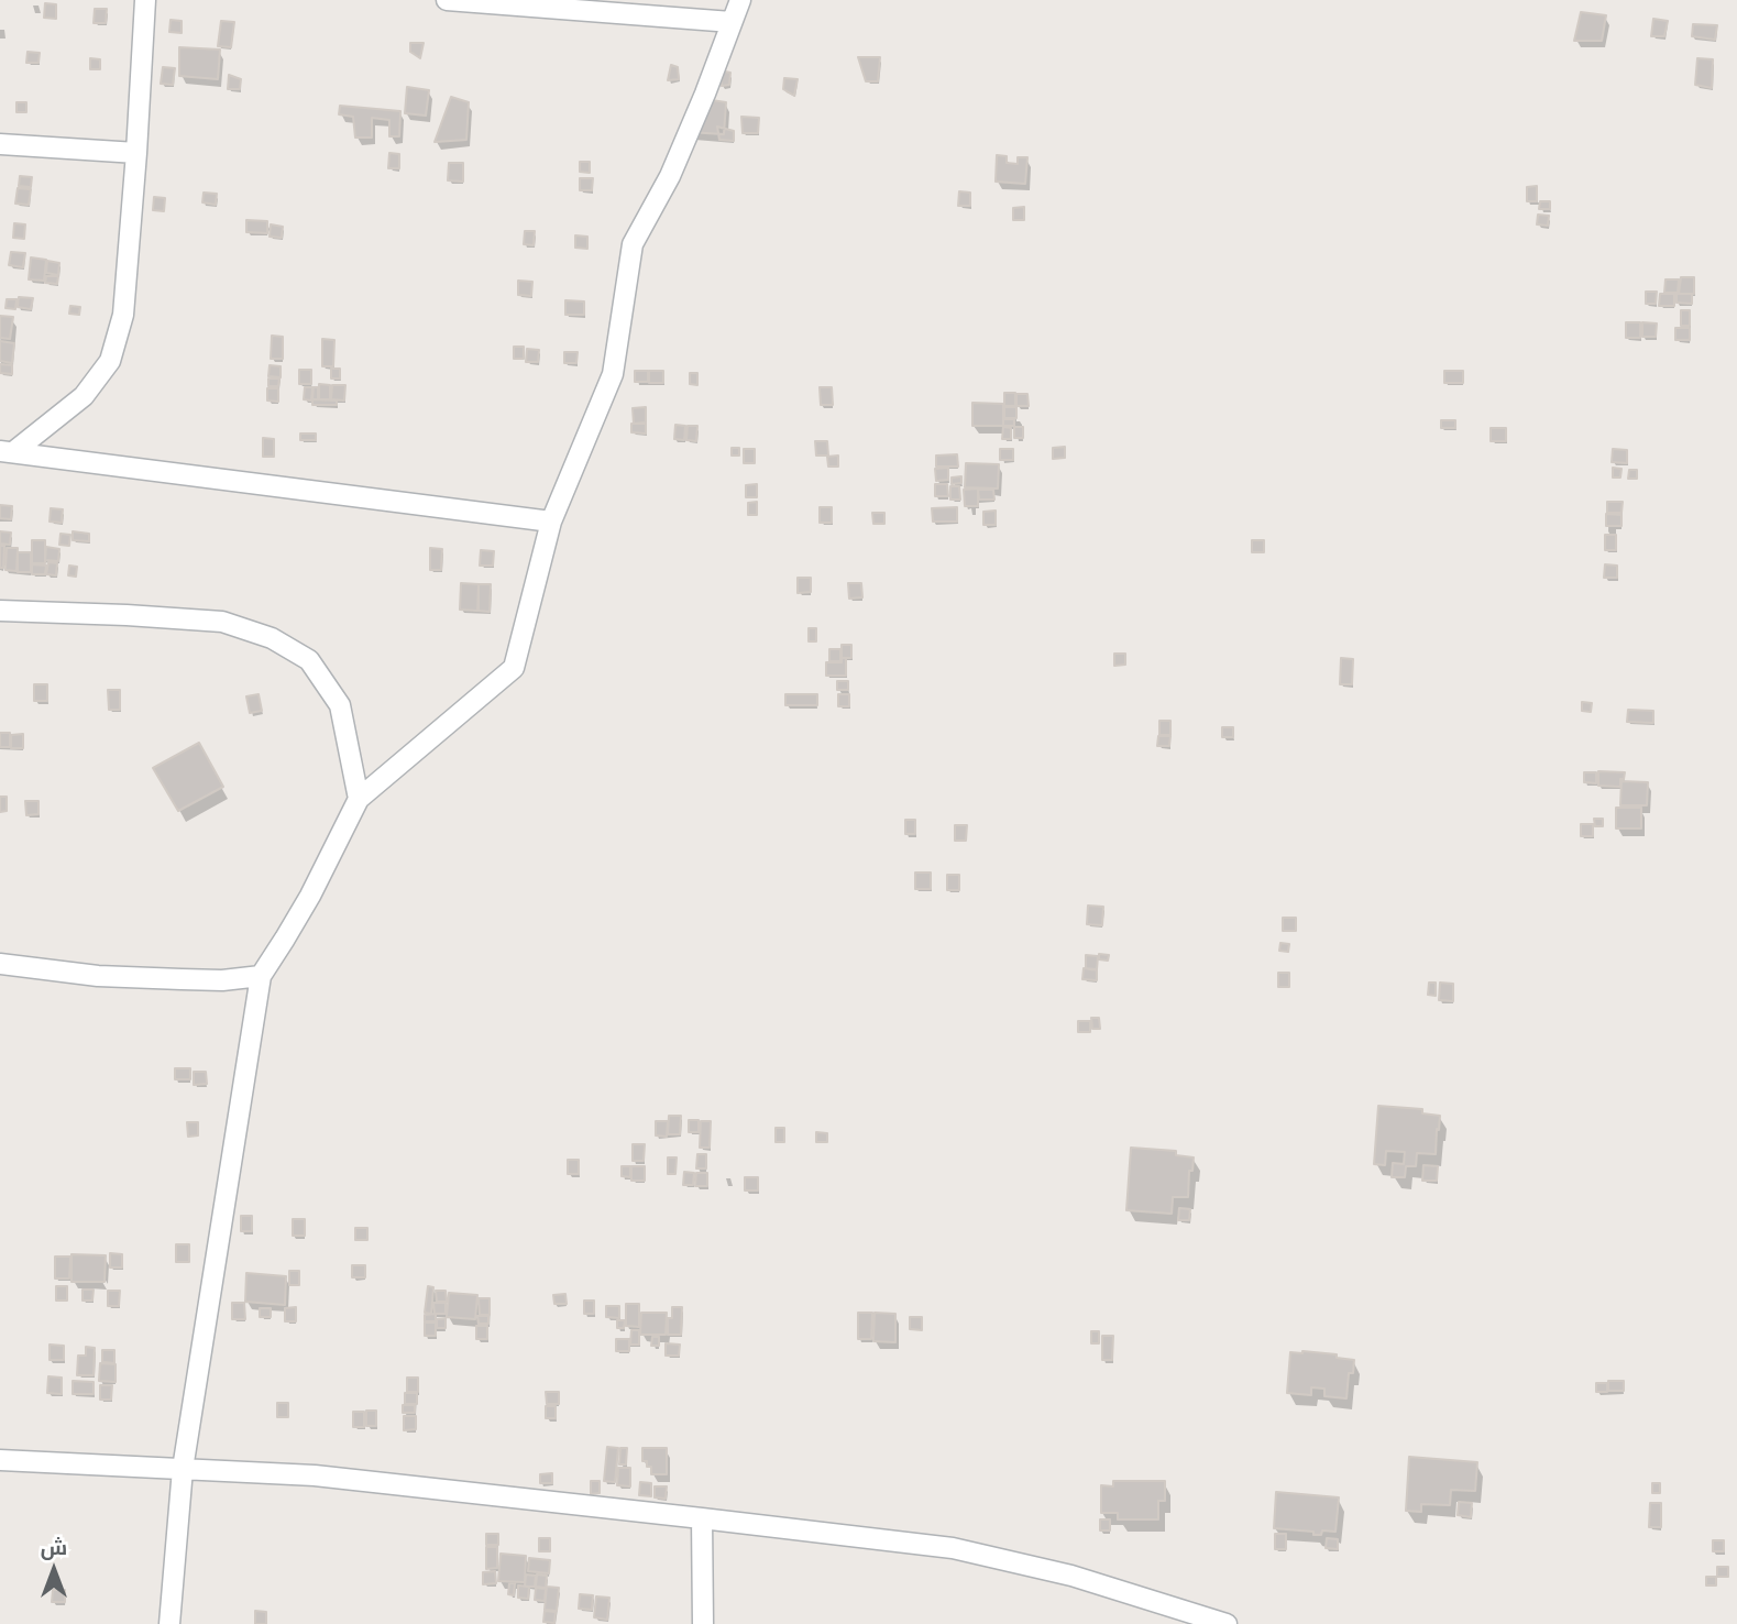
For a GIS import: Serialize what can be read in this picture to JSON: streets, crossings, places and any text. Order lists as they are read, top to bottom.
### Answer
{
  "north": "top"
}
